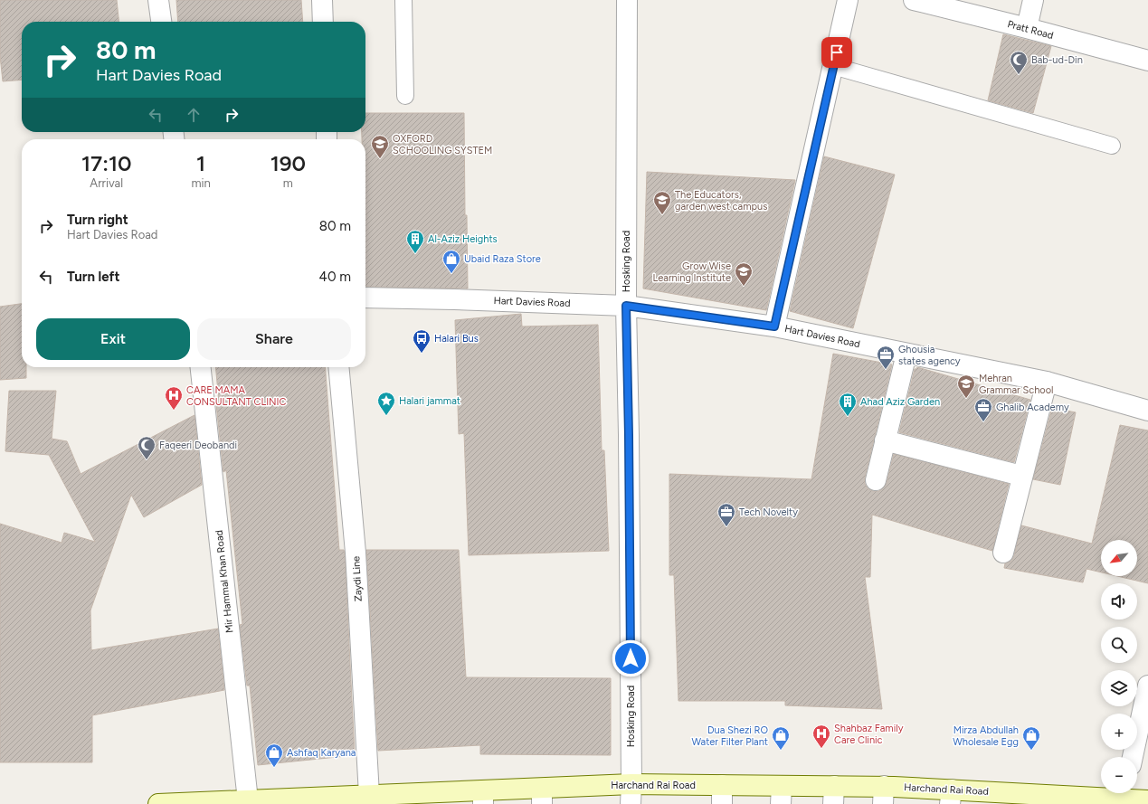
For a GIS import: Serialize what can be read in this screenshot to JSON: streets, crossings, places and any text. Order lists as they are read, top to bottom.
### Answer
{
  "streets": {
    "main road": ["Harchand Rai Road"],
    "street": [
      "Pratt Road",
      "Hosking Road",
      "Hart Davies Road",
      "Zaydi Line",
      "Mir Hammal Khan Road"
    ]
  },
  "crossings": [
    ["Hosking Road", "Hart Davies Road"],
    ["Hosking Road", "Harchand Rai Road"],
    ["Zaydi Line", "Harchand Rai Road"],
    ["Mir Hammal Khan Road", "Harchand Rai Road"]
  ],
  "places": {
    "mosque": ["Bab-ud-Din", "Faqeeri Deobandi"],
    "school or university": [
      "OXFORD SCHOOLING SYSTEM",
      "The Educators, garden west campus",
      "Grow Wise Learning Institute",
      "Mehran Grammar School"
    ],
    "building": ["Al-Aziz Heights", "Ahad Aziz Garden"],
    "shop": [
      "Ubaid Raza Store",
      "Dua Shezi RO Water Filter Plant",
      "Mirza Abdullah Wholesale Egg",
      "Ashfaq Karyana"
    ],
    "bus stop": ["Halari Bus"],
    "office": ["Ghousia states agency", "Ghalib Academy", "Tech Novelty"],
    "hospital": ["CARE MAMA CONSULTANT CLINIC", "Shahbaz Family Care Clinic"],
    "place": ["Halari jammat"]
  },
  "north": "bottom left",
  "page": {
    "turn": ["80 m", "Hart Davies Road"],
    "eta": [
      "17:10",
      "Arrival",
      "1",
      "min",
      "190",
      "m"
    ],
    "list": [
      {
        "name": "Turn right",
        "note": "Hart Davies Road",
        "value": "80 m"
      },
      {
        "name": "Turn left",
        "value": "40 m"
      }
    ],
    "buttons": ["Exit", "Share"],
    "map_buttons": ["+", "−"]
  }
}
